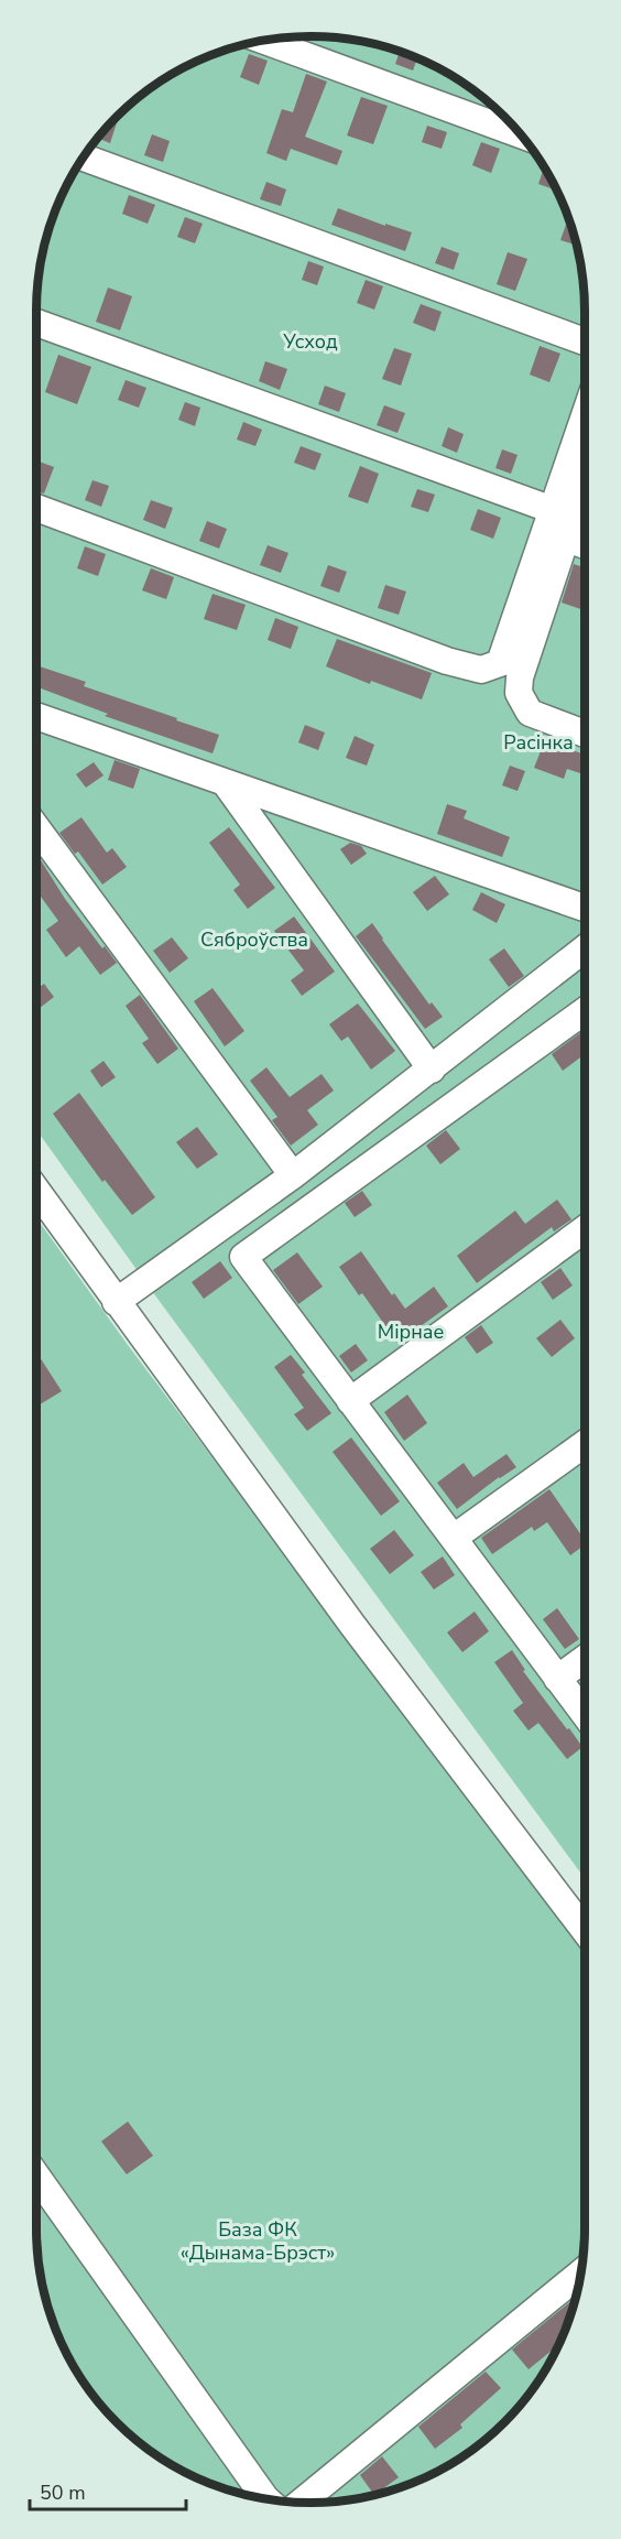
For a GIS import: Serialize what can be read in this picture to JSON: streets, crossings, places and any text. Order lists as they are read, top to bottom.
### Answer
{
  "parks": [
    "Усход",
    "Расінка",
    "Сяброўства",
    "Мірнае",
    "База ФК «Дынама-Брэст»"
  ],
  "scale_bar": "50 m"
}
